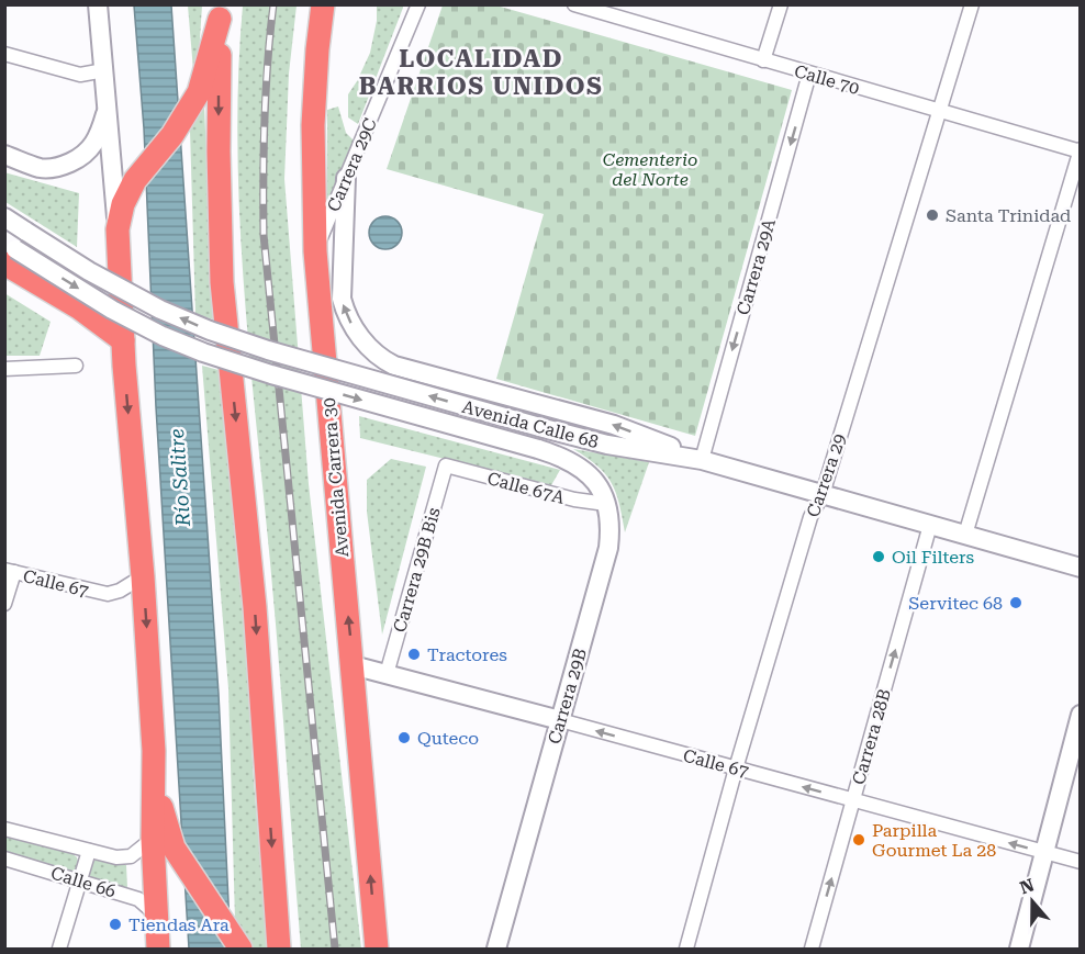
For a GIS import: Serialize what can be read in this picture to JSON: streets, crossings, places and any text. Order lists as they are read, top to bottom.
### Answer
{
  "streets": {
    "highway": ["Avenida Carrera 30"],
    "main road": ["Avenida Calle 68", "Calle 67", "Carrera 29B"],
    "street": [
      "Calle 70",
      "Carrera 29C",
      "Carrera 29A",
      "Carrera 29",
      "Calle 67A",
      "Carrera 29B Bis",
      "Carrera 28B",
      "Calle 66"
    ]
  },
  "crossings": [
    ["Calle 70", "Carrera 29A"],
    ["Calle 70", "Carrera 29"],
    ["Carrera 29C", "Avenida Carrera 30"],
    ["Carrera 29A", "Avenida Calle 68"],
    ["Avenida Calle 68", "Carrera 29"],
    ["Avenida Calle 68", "Carrera 29B"],
    ["Avenida Calle 68", "Carrera 28B"],
    ["Carrera 29", "Calle 67"],
    ["Avenida Carrera 30", "Calle 67"],
    ["Calle 67A", "Carrera 29B Bis"],
    ["Calle 67A", "Carrera 29B"],
    ["Carrera 29B Bis", "Calle 67"],
    ["Calle 67", "Carrera 29B"],
    ["Calle 67", "Carrera 28B"]
  ],
  "one_way": ["Carrera 29A", "Calle 67", "Carrera 28B"],
  "districts": ["LOCALIDAD BARRIOS UNIDOS"],
  "water": ["Río Salitre"],
  "parks": ["Cementerio del Norte"],
  "places": [
    "Santa Trinidad",
    "Oil Filters",
    "Servitec 68",
    "Tractores",
    "Quteco",
    "Parpilla Gourmet La 28",
    "Tiendas Ara"
  ],
  "north": "top"
}
